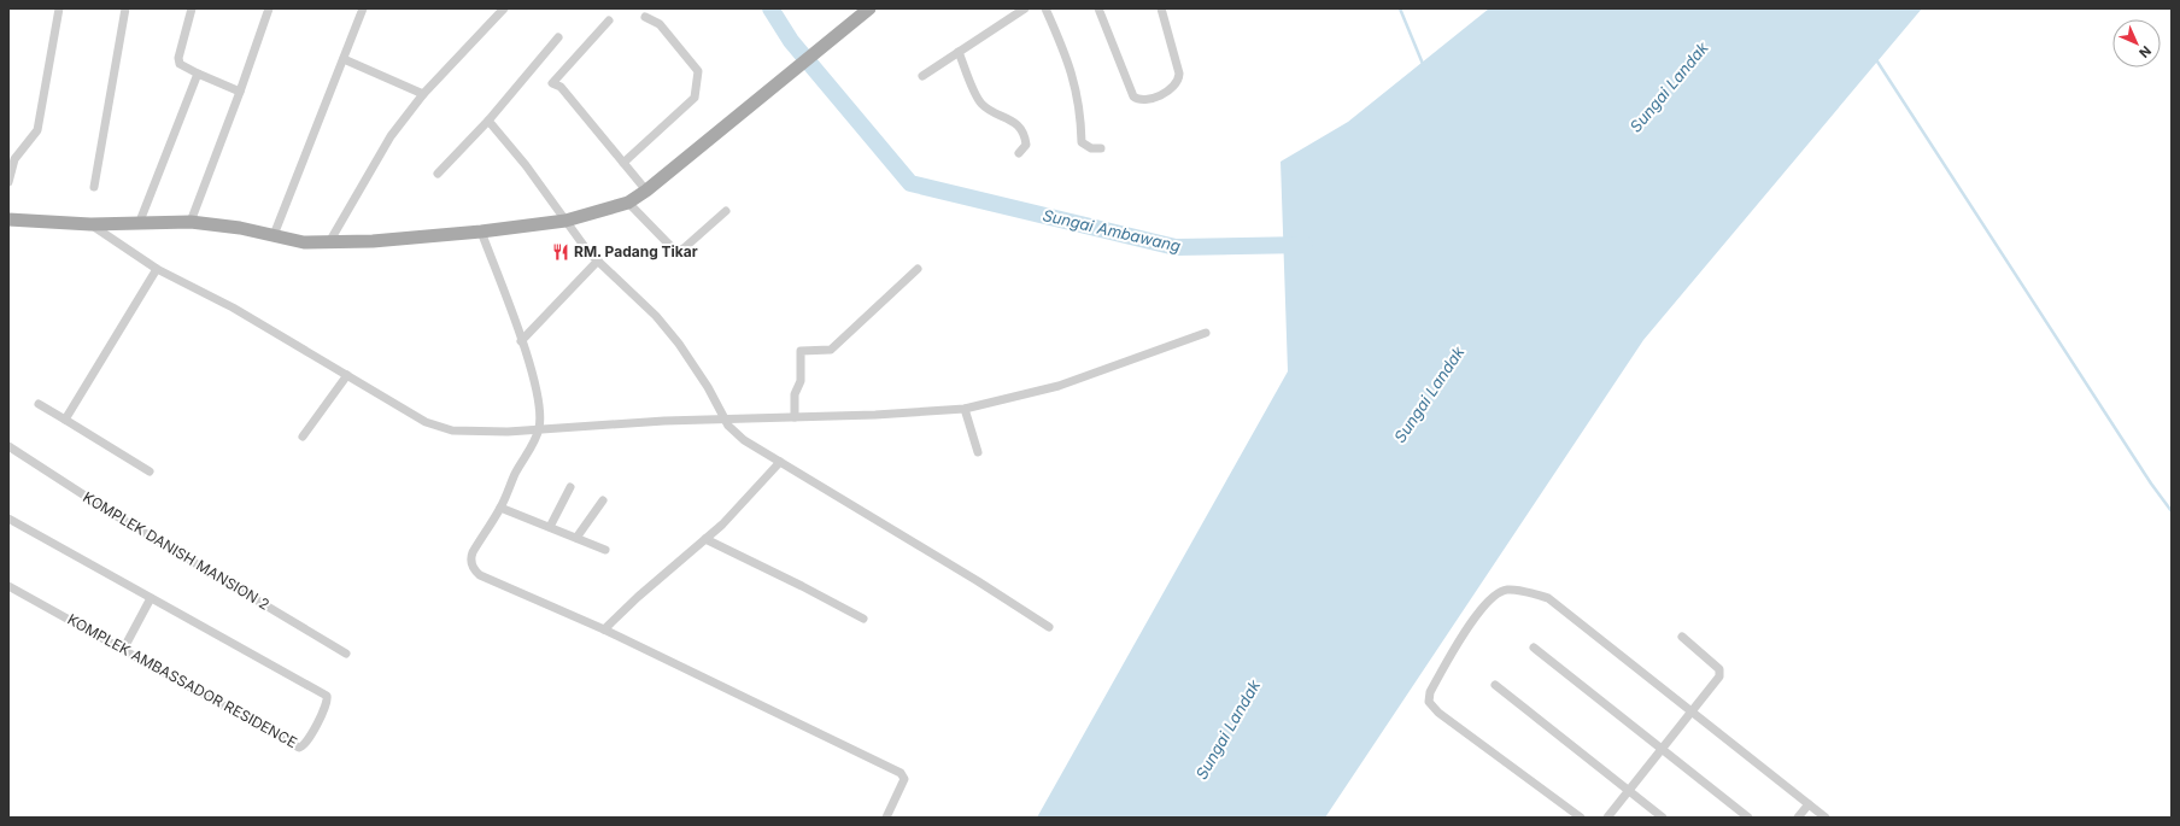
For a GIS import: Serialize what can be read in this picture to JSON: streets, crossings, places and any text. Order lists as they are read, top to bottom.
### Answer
{
  "streets": {
    "street": ["KOMPLEK DANISH MANSION 2", "KOMPLEK AMBASSADOR RESIDENCE"]
  },
  "water": ["Sungai Landak", "Sungai Ambawang"],
  "places": {
    "restaurant": ["RM. Padang Tikar"]
  },
  "north": "bottom right"
}
